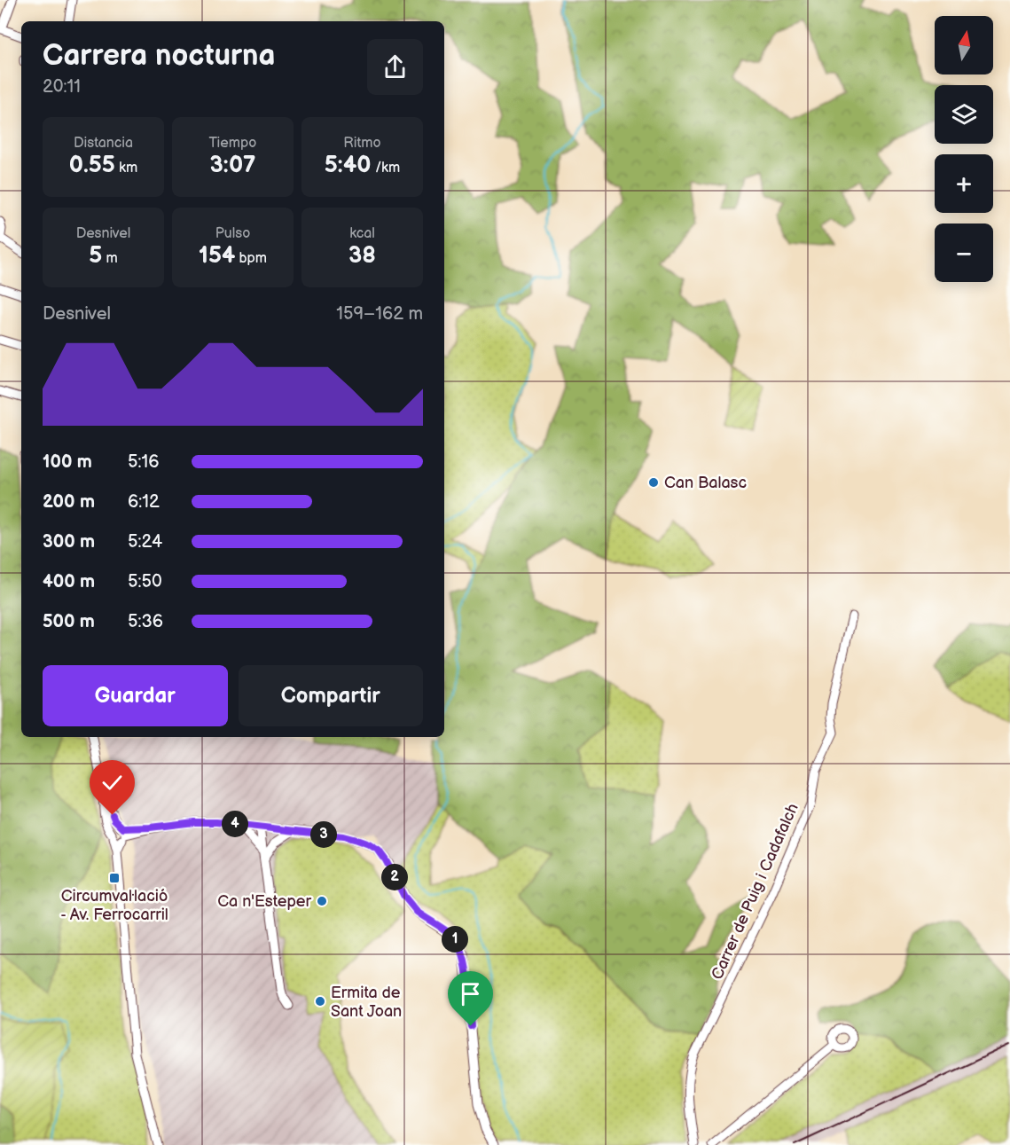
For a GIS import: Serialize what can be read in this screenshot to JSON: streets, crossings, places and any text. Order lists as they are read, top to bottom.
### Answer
{
  "streets": {
    "street": ["Carrer de Puig i Cadafalch"]
  },
  "places": {
    "other": ["Can Balasc", "Ca n'Esteper", "Ermita de Sant Joan"],
    "transit": ["Circumval·lació - Av. Ferrocarril"]
  },
  "north": "top",
  "page": {
    "map_buttons": ["+", "−"],
    "heading": ["Carrera nocturna", "20:11"],
    "stats": [
      ["Distancia", "0.55 km"],
      ["Tiempo", "3:07"],
      ["Ritmo", "5:40 /km"],
      ["Desnivel", "5 m"],
      ["Pulso", "154 bpm"],
      ["kcal", "38"]
    ],
    "chart": ["Desnivel", "159–162 m"],
    "list": [
      {
        "name": "100 m",
        "note": "5:16"
      },
      {
        "name": "200 m",
        "note": "6:12"
      },
      {
        "name": "300 m",
        "note": "5:24"
      },
      {
        "name": "400 m",
        "note": "5:50"
      },
      {
        "name": "500 m",
        "note": "5:36"
      }
    ],
    "buttons": ["Guardar", "Compartir"],
    "pins": [
      "4",
      "3",
      "2",
      "1"
    ]
  }
}
